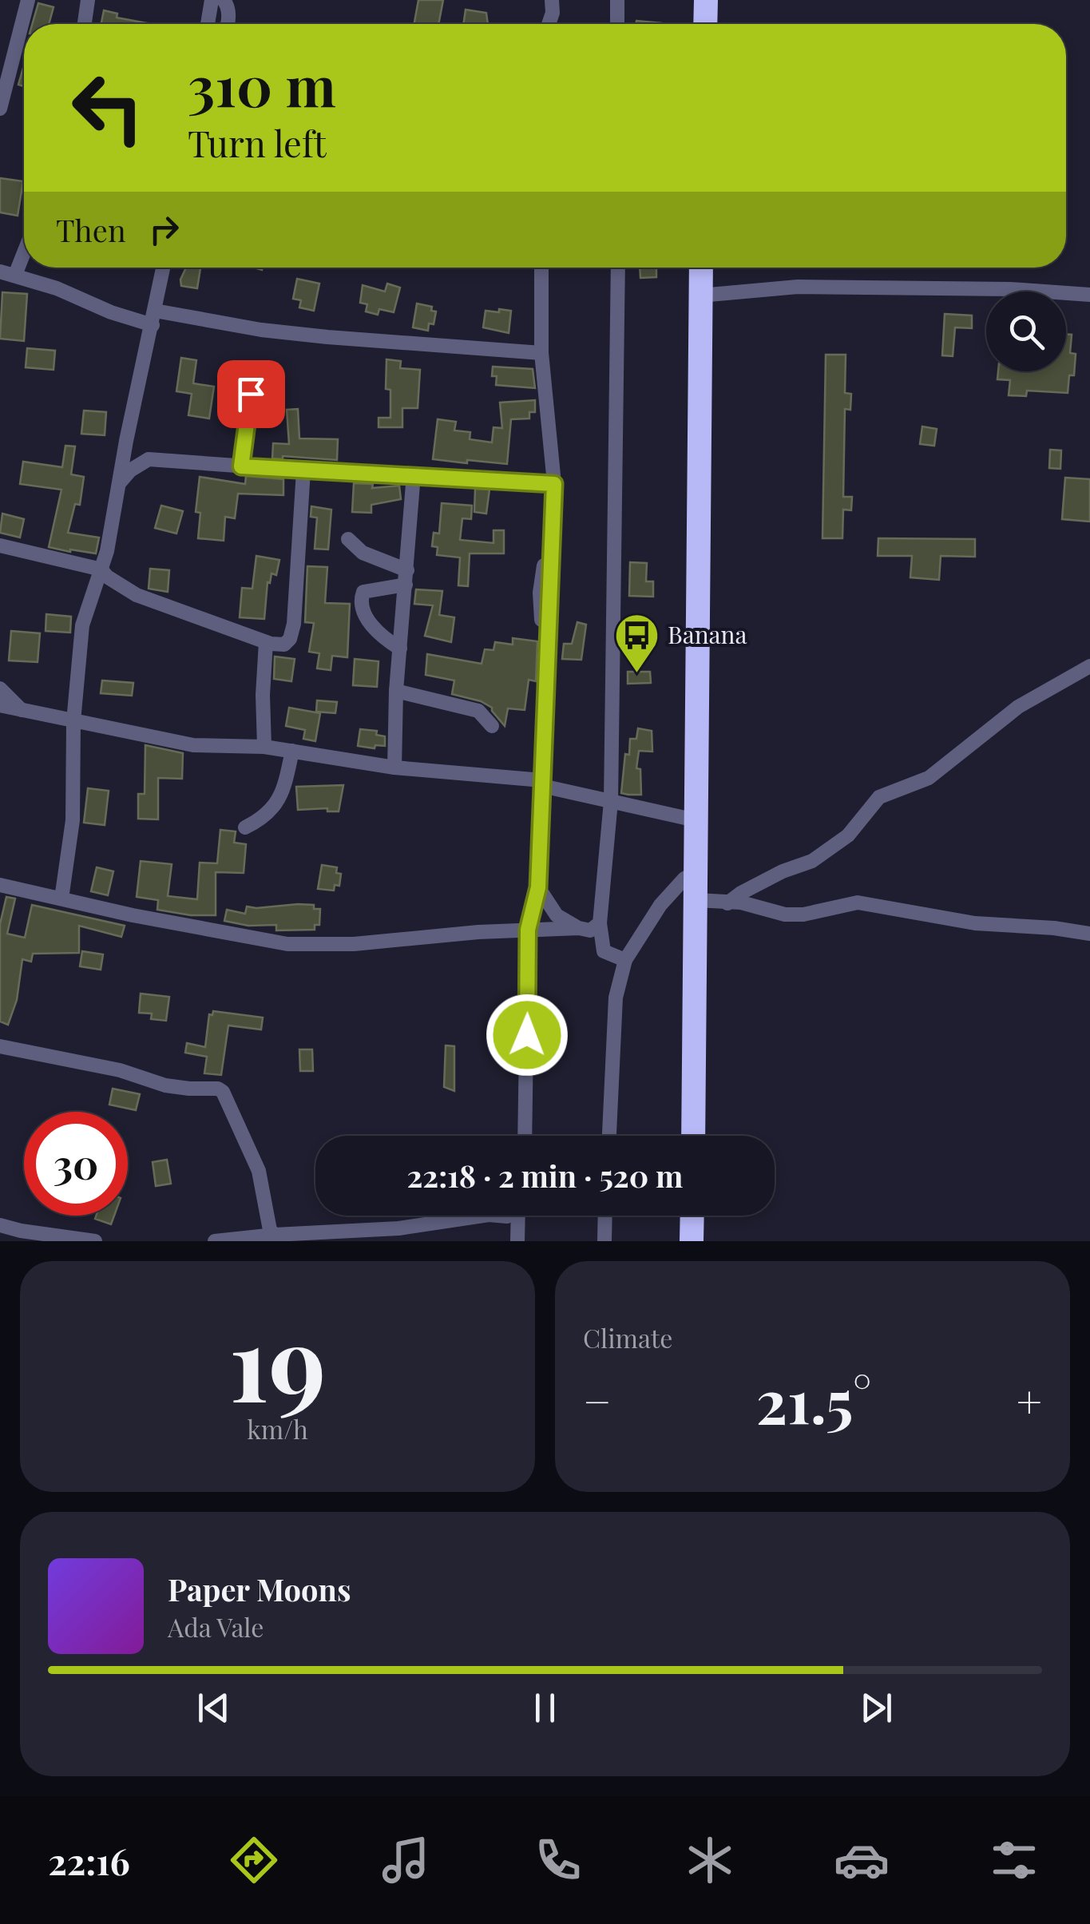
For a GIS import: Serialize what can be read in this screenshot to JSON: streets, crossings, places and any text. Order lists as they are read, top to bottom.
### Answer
{
  "places": {
    "bus stop": ["Banana"]
  },
  "page": {
    "turn": ["310 m", "Turn left"],
    "then": "Then",
    "limit": "30",
    "trip": "22:18 · 2 min · 520 m",
    "tile": [
      ["19", "km/h"],
      "Climate"
    ],
    "heat": ["−", "21.5°", "+"],
    "song": ["Paper Moons", "Ada Vale"],
    "tabs": "22:16"
  }
}
